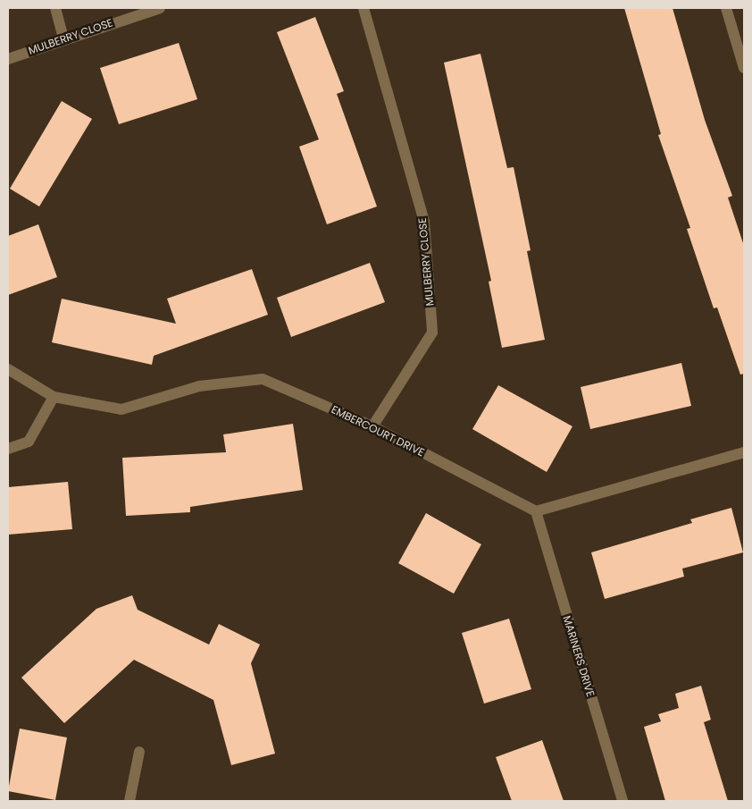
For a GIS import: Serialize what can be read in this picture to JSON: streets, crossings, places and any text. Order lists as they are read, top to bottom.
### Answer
{
  "streets": {
    "street": ["MULBERRY CLOSE", "EMBERCOURT DRIVE", "MARINERS DRIVE"]
  },
  "crossings": [
    ["MULBERRY CLOSE", "EMBERCOURT DRIVE"],
    ["EMBERCOURT DRIVE", "MARINERS DRIVE"]
  ]
}
